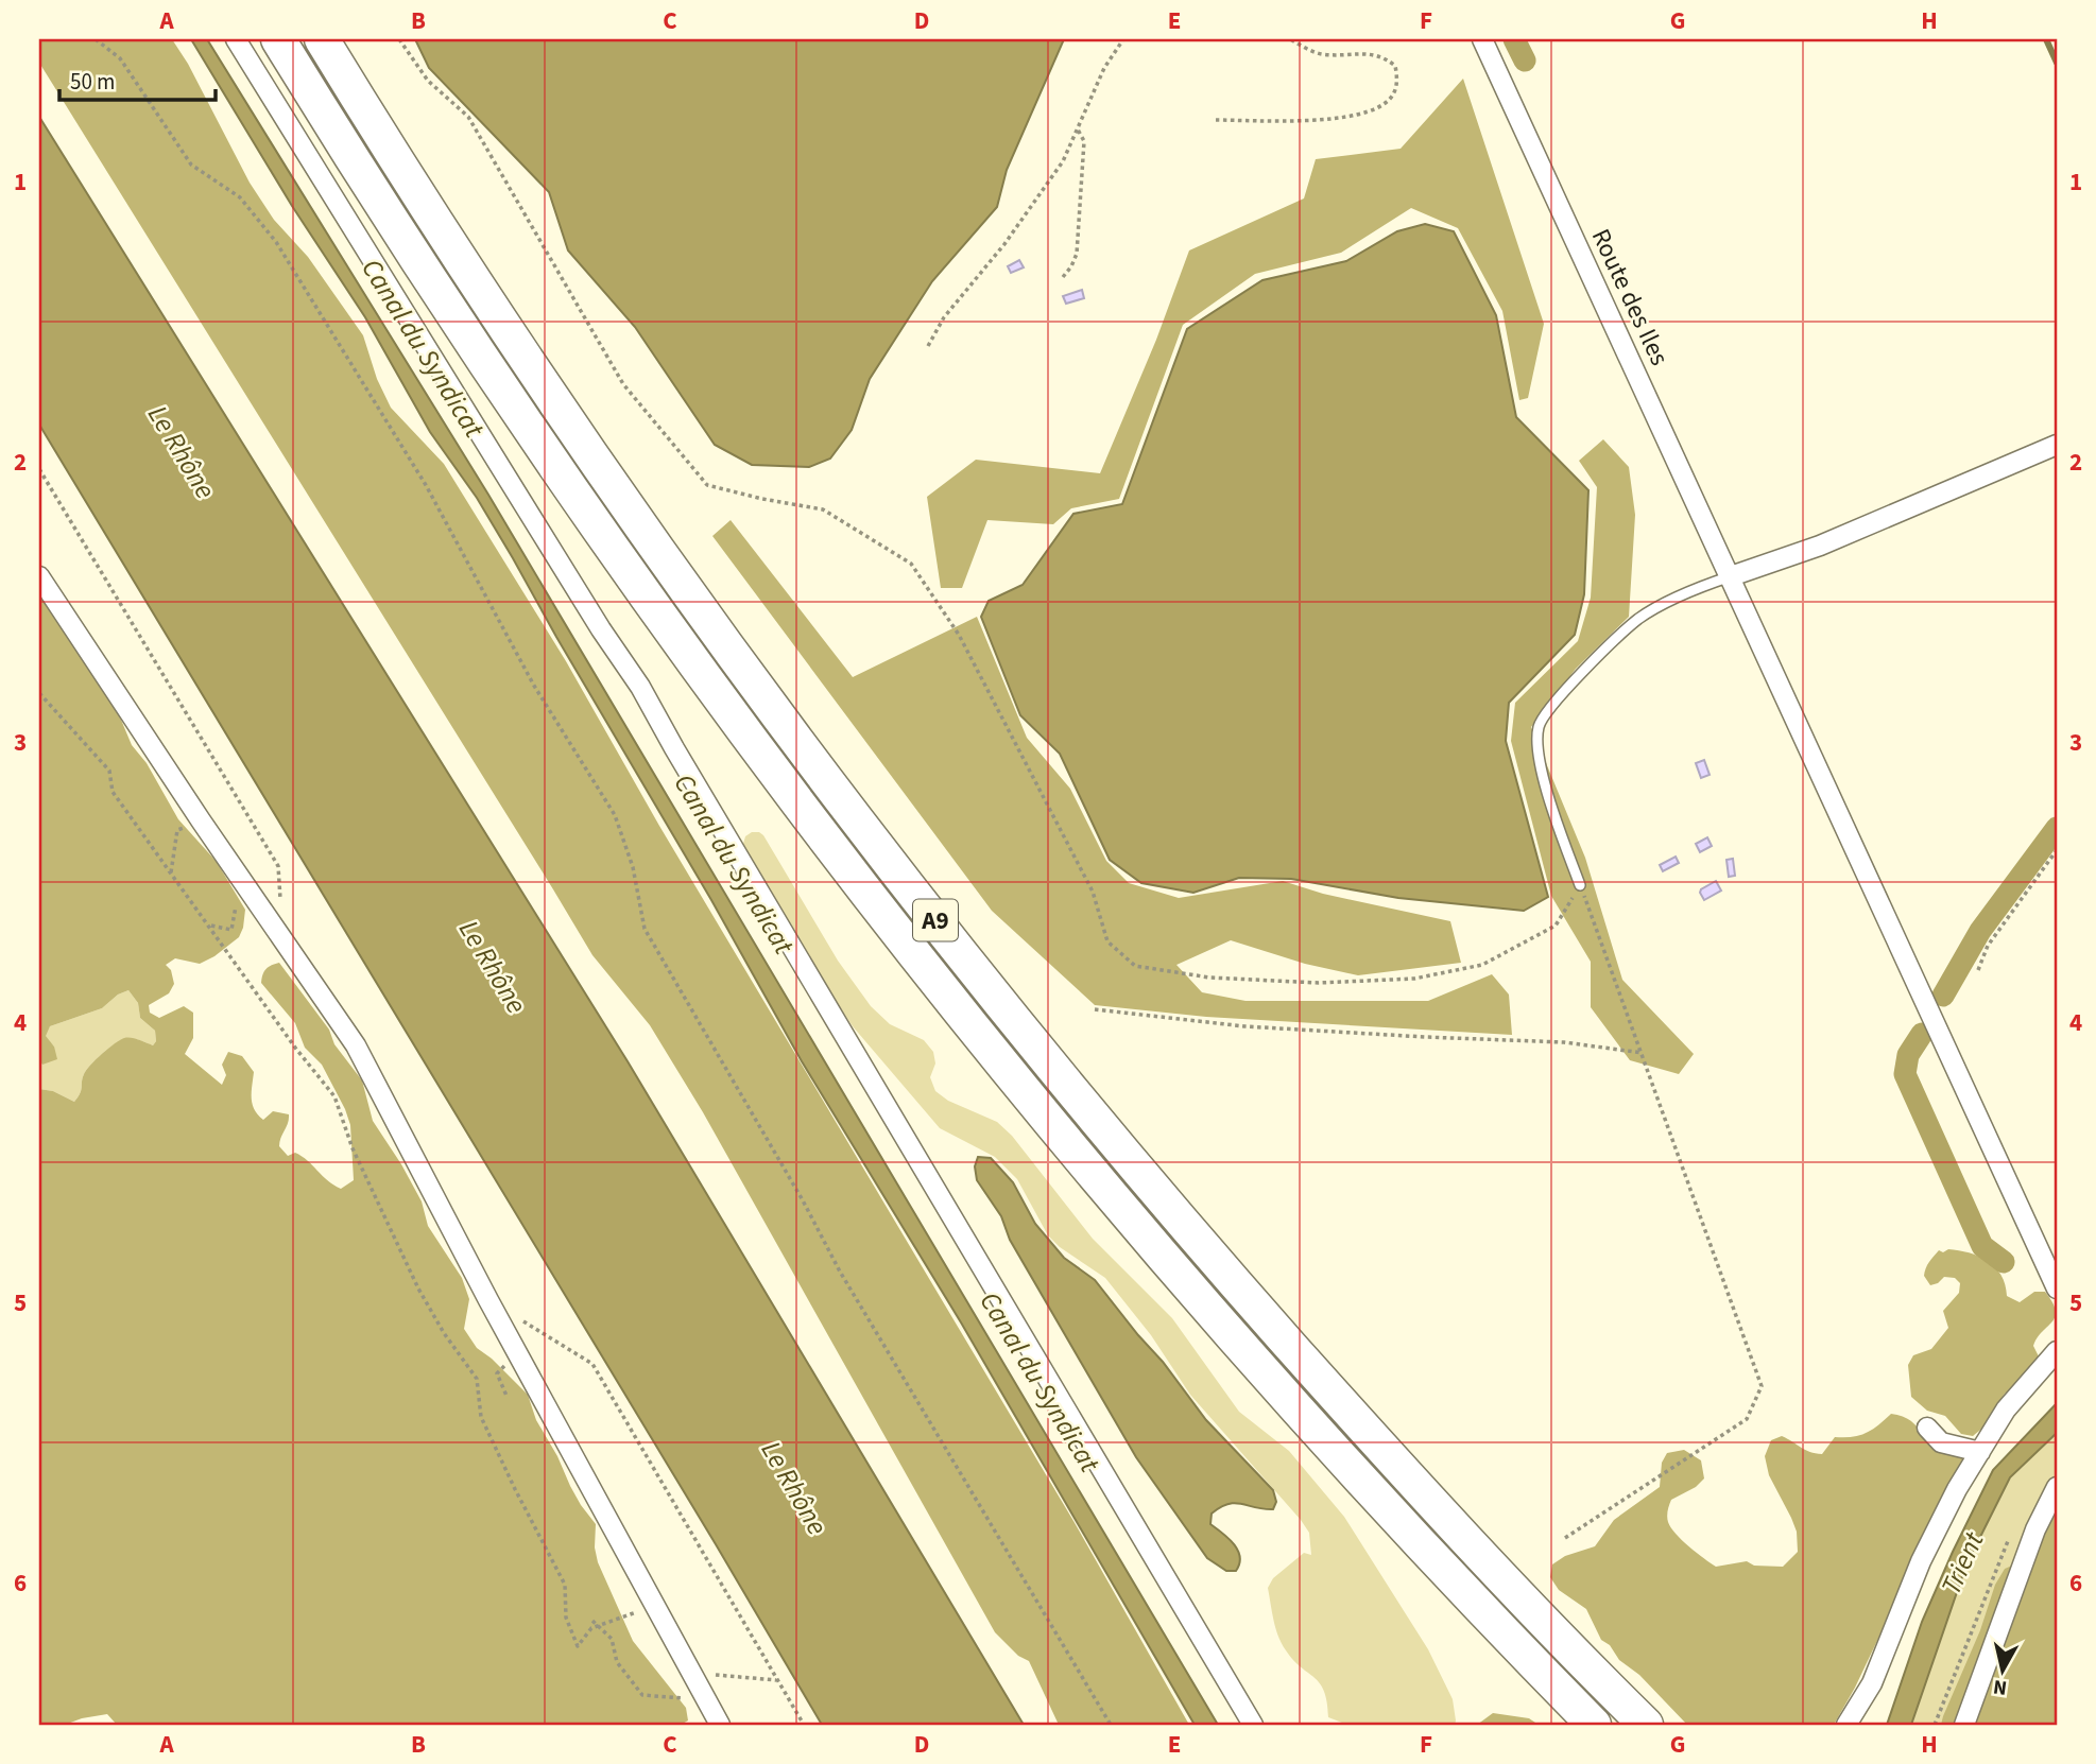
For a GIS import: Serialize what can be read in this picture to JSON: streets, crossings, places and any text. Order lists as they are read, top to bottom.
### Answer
{
  "streets": {
    "highway": ["A9"],
    "street": ["Route des Iles"]
  },
  "water": ["Canal du Syndicat", "Le Rhône", "Trient"],
  "scale_bar": "50 m",
  "north": "bottom",
  "grid": {
    "columns": [
      "A",
      "B",
      "C",
      "D",
      "E",
      "F",
      "G",
      "H"
    ],
    "rows": [
      "1",
      "2",
      "3",
      "4",
      "5",
      "6"
    ]
  }
}
